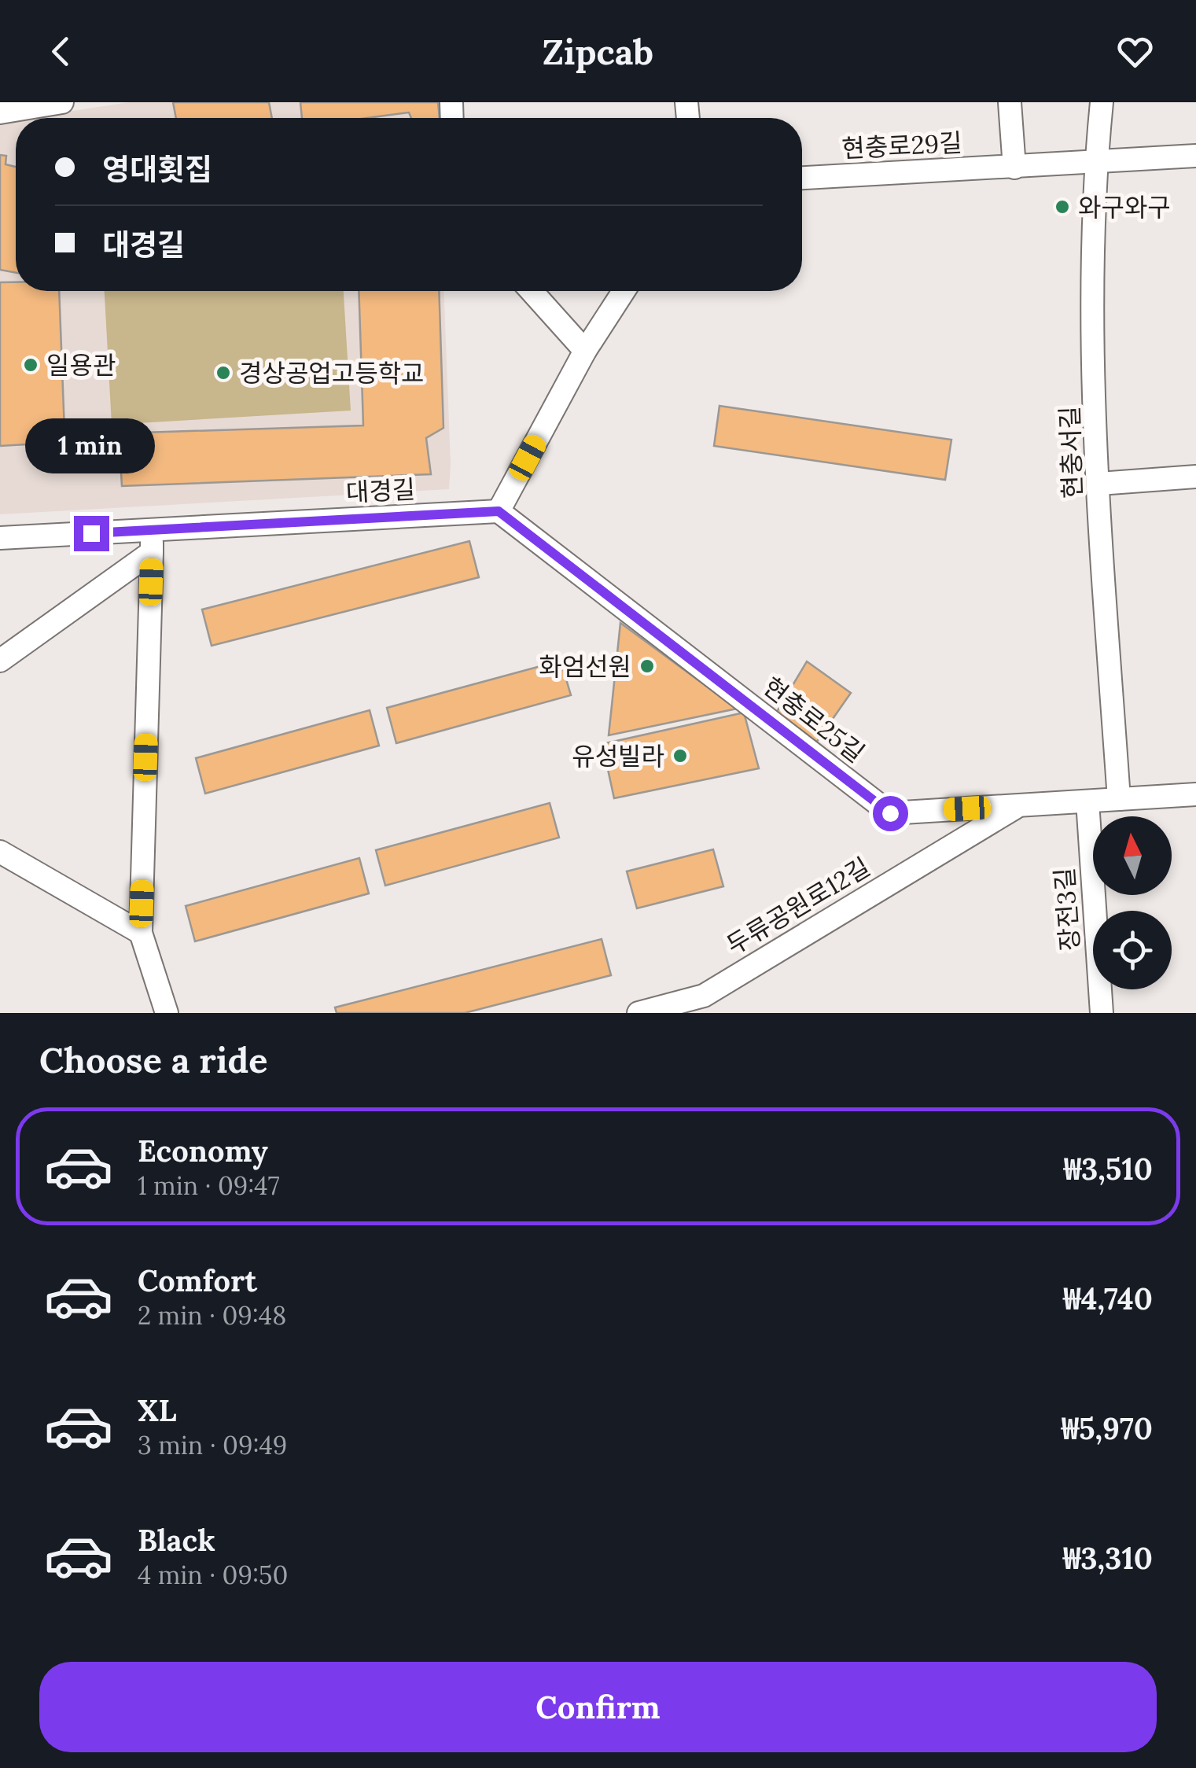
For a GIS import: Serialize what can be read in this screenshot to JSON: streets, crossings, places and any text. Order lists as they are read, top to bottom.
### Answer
{
  "streets": {
    "street": [
      "현충로29길",
      "현충서길",
      "대경길",
      "현충로25길",
      "두류공원로12길",
      "장전3길"
    ]
  },
  "crossings": [
    ["현충로29길", "현충서길"],
    ["현충서길", "현충로25길"],
    ["대경길", "현충로25길"],
    ["현충로25길", "두류공원로12길"],
    ["현충로25길", "장전3길"]
  ],
  "places": [
    "와구와구",
    "일용관",
    "경상공업고등학교",
    "화엄선원",
    "유성빌라"
  ],
  "north": "top",
  "page": {
    "header": "Zipcab",
    "banner": ["영대횟집", "대경길"],
    "bubble": "1 min",
    "heading": "Choose a ride",
    "list": [
      {
        "name": "Economy",
        "note": "1 min · 09:47",
        "value": "₩3,510"
      },
      {
        "name": "Comfort",
        "note": "2 min · 09:48",
        "value": "₩4,740"
      },
      {
        "name": "XL",
        "note": "3 min · 09:49",
        "value": "₩5,970"
      },
      {
        "name": "Black",
        "note": "4 min · 09:50",
        "value": "₩3,310"
      }
    ],
    "buttons": "Confirm"
  }
}
